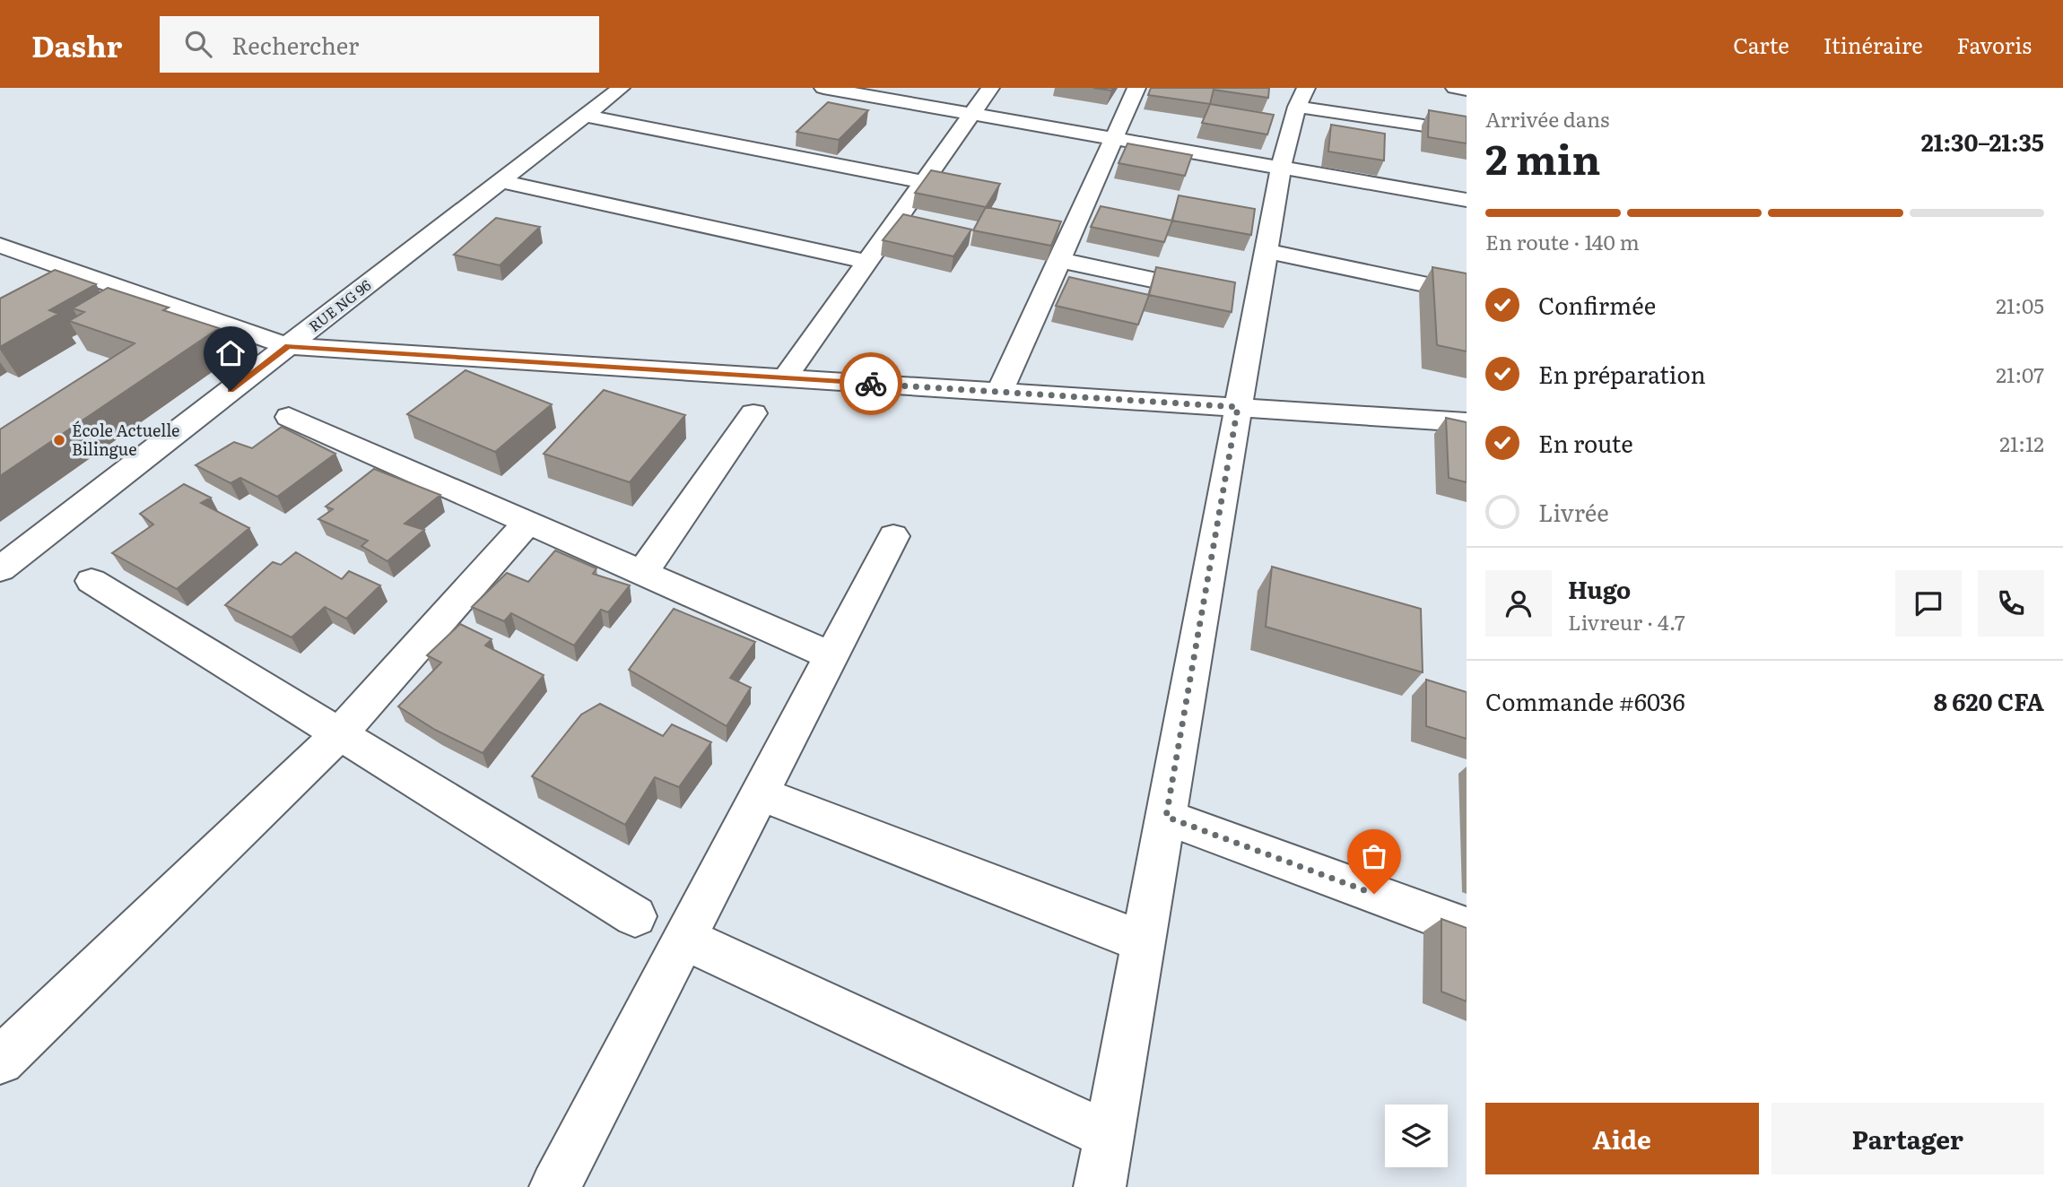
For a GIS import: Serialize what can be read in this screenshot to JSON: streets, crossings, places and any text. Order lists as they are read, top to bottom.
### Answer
{
  "streets": {
    "street": ["RUE NG 96"]
  },
  "places": ["École Actuelle Bilingue"],
  "page": {
    "header": "Dashr",
    "search": "Rechercher",
    "nav": ["Carte", "Itinéraire", "Favoris"],
    "heading": ["2 min", "Arrivée dans", "21:30–21:35"],
    "panel": [
      "Hugo",
      "Livreur · 4.7",
      "Commande #6036",
      "8 620 CFA"
    ],
    "bar": "En route · 140 m",
    "list": [
      ["Confirmée", "21:05"],
      ["En préparation", "21:07"],
      ["En route", "21:12"],
      "Livrée"
    ],
    "buttons": ["Aide", "Partager"]
  }
}
